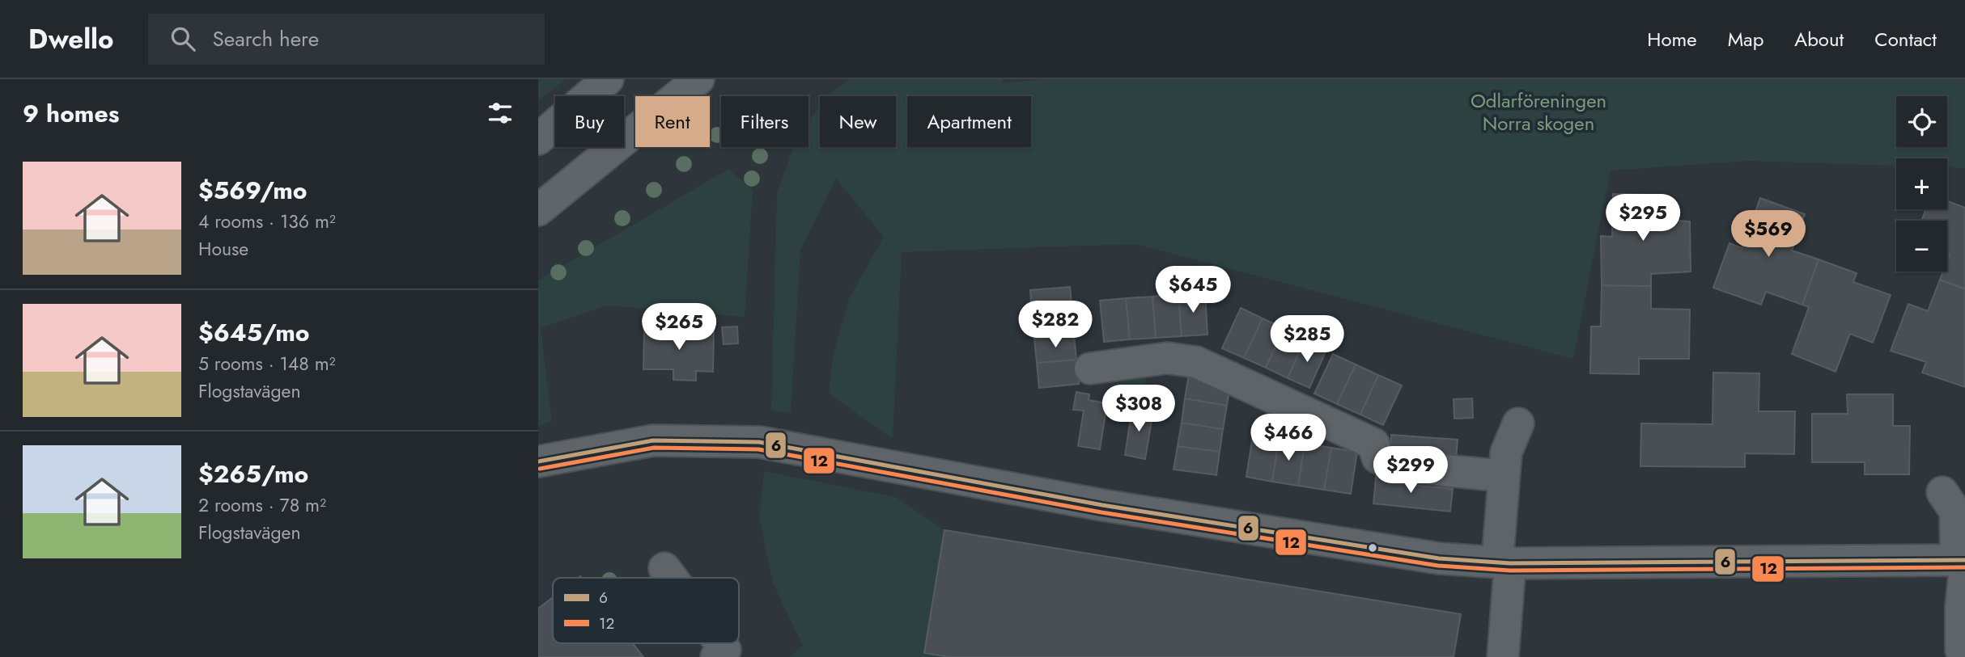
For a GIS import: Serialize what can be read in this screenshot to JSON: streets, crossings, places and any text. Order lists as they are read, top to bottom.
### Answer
{
  "parks": ["Odlarföreningen Norra skogen"],
  "lines": ["transit line 6", "transit line 12"],
  "legend": ["6", "12"],
  "page": {
    "header": "Dwello",
    "search": "Search here",
    "nav": [
      "Home",
      "Map",
      "About",
      "Contact"
    ],
    "heading": "9 homes",
    "map_buttons": ["+", "−"],
    "chip": [
      "Buy",
      "Rent",
      "Filters",
      "New",
      "Apartment"
    ],
    "list": [
      {
        "name": "$569/mo",
        "note": "4 rooms · 136 m² · House"
      },
      {
        "name": "$645/mo",
        "note": "5 rooms · 148 m² · Flogstavägen"
      },
      {
        "name": "$265/mo",
        "note": "2 rooms · 78 m² · Flogstavägen"
      }
    ],
    "price": [
      "$295",
      "$569",
      "$645",
      "$282",
      "$265",
      "$285",
      "$308",
      "$466",
      "$299"
    ]
  }
}
